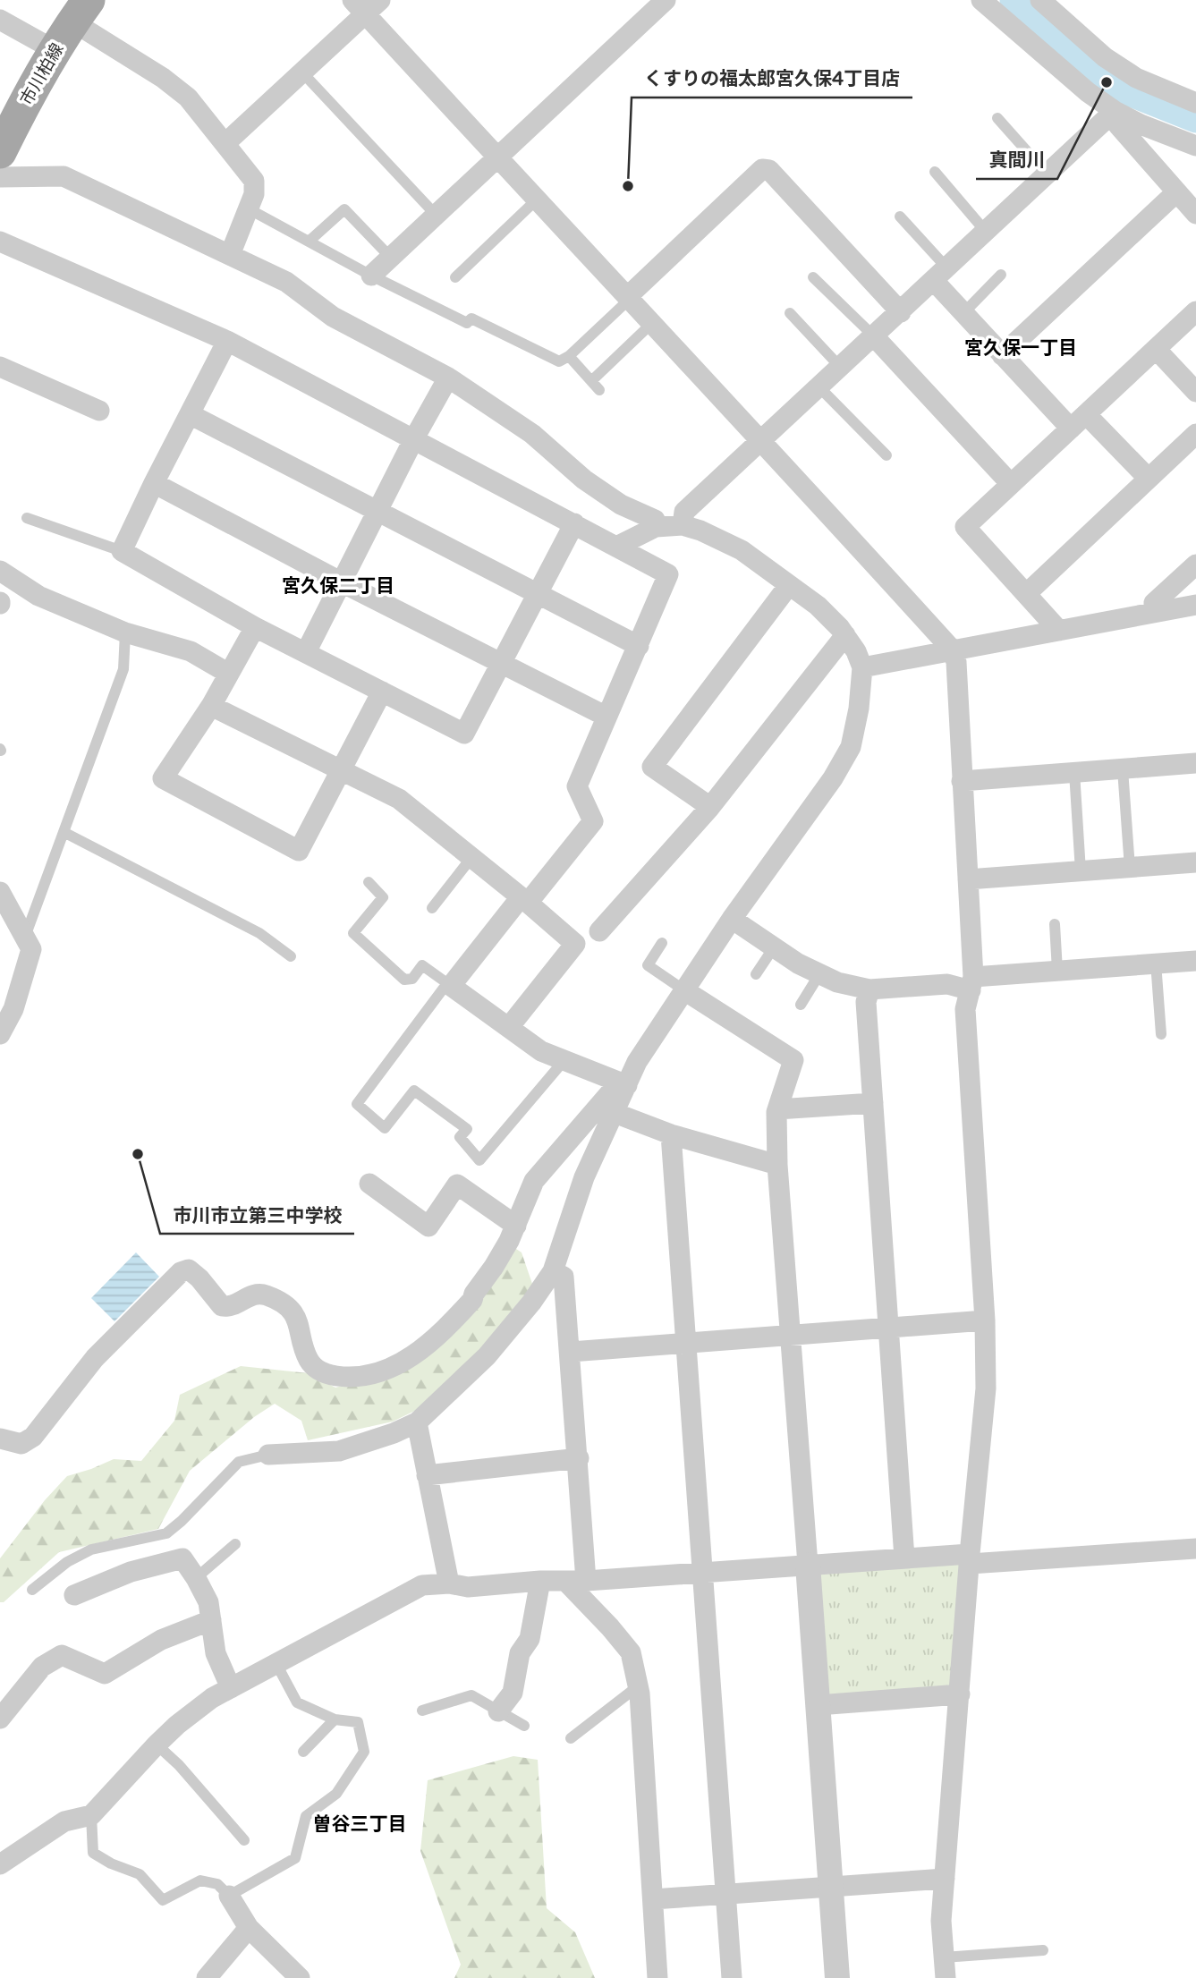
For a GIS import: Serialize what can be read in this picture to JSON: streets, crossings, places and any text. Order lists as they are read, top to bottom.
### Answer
{
  "streets": {
    "main road": ["市川柏線"]
  },
  "districts": ["宮久保一丁目", "宮久保二丁目", "曽谷三丁目"],
  "places": ["真間川", "くすりの福太郎宮久保4丁目店", "市川市立第三中学校"]
}
